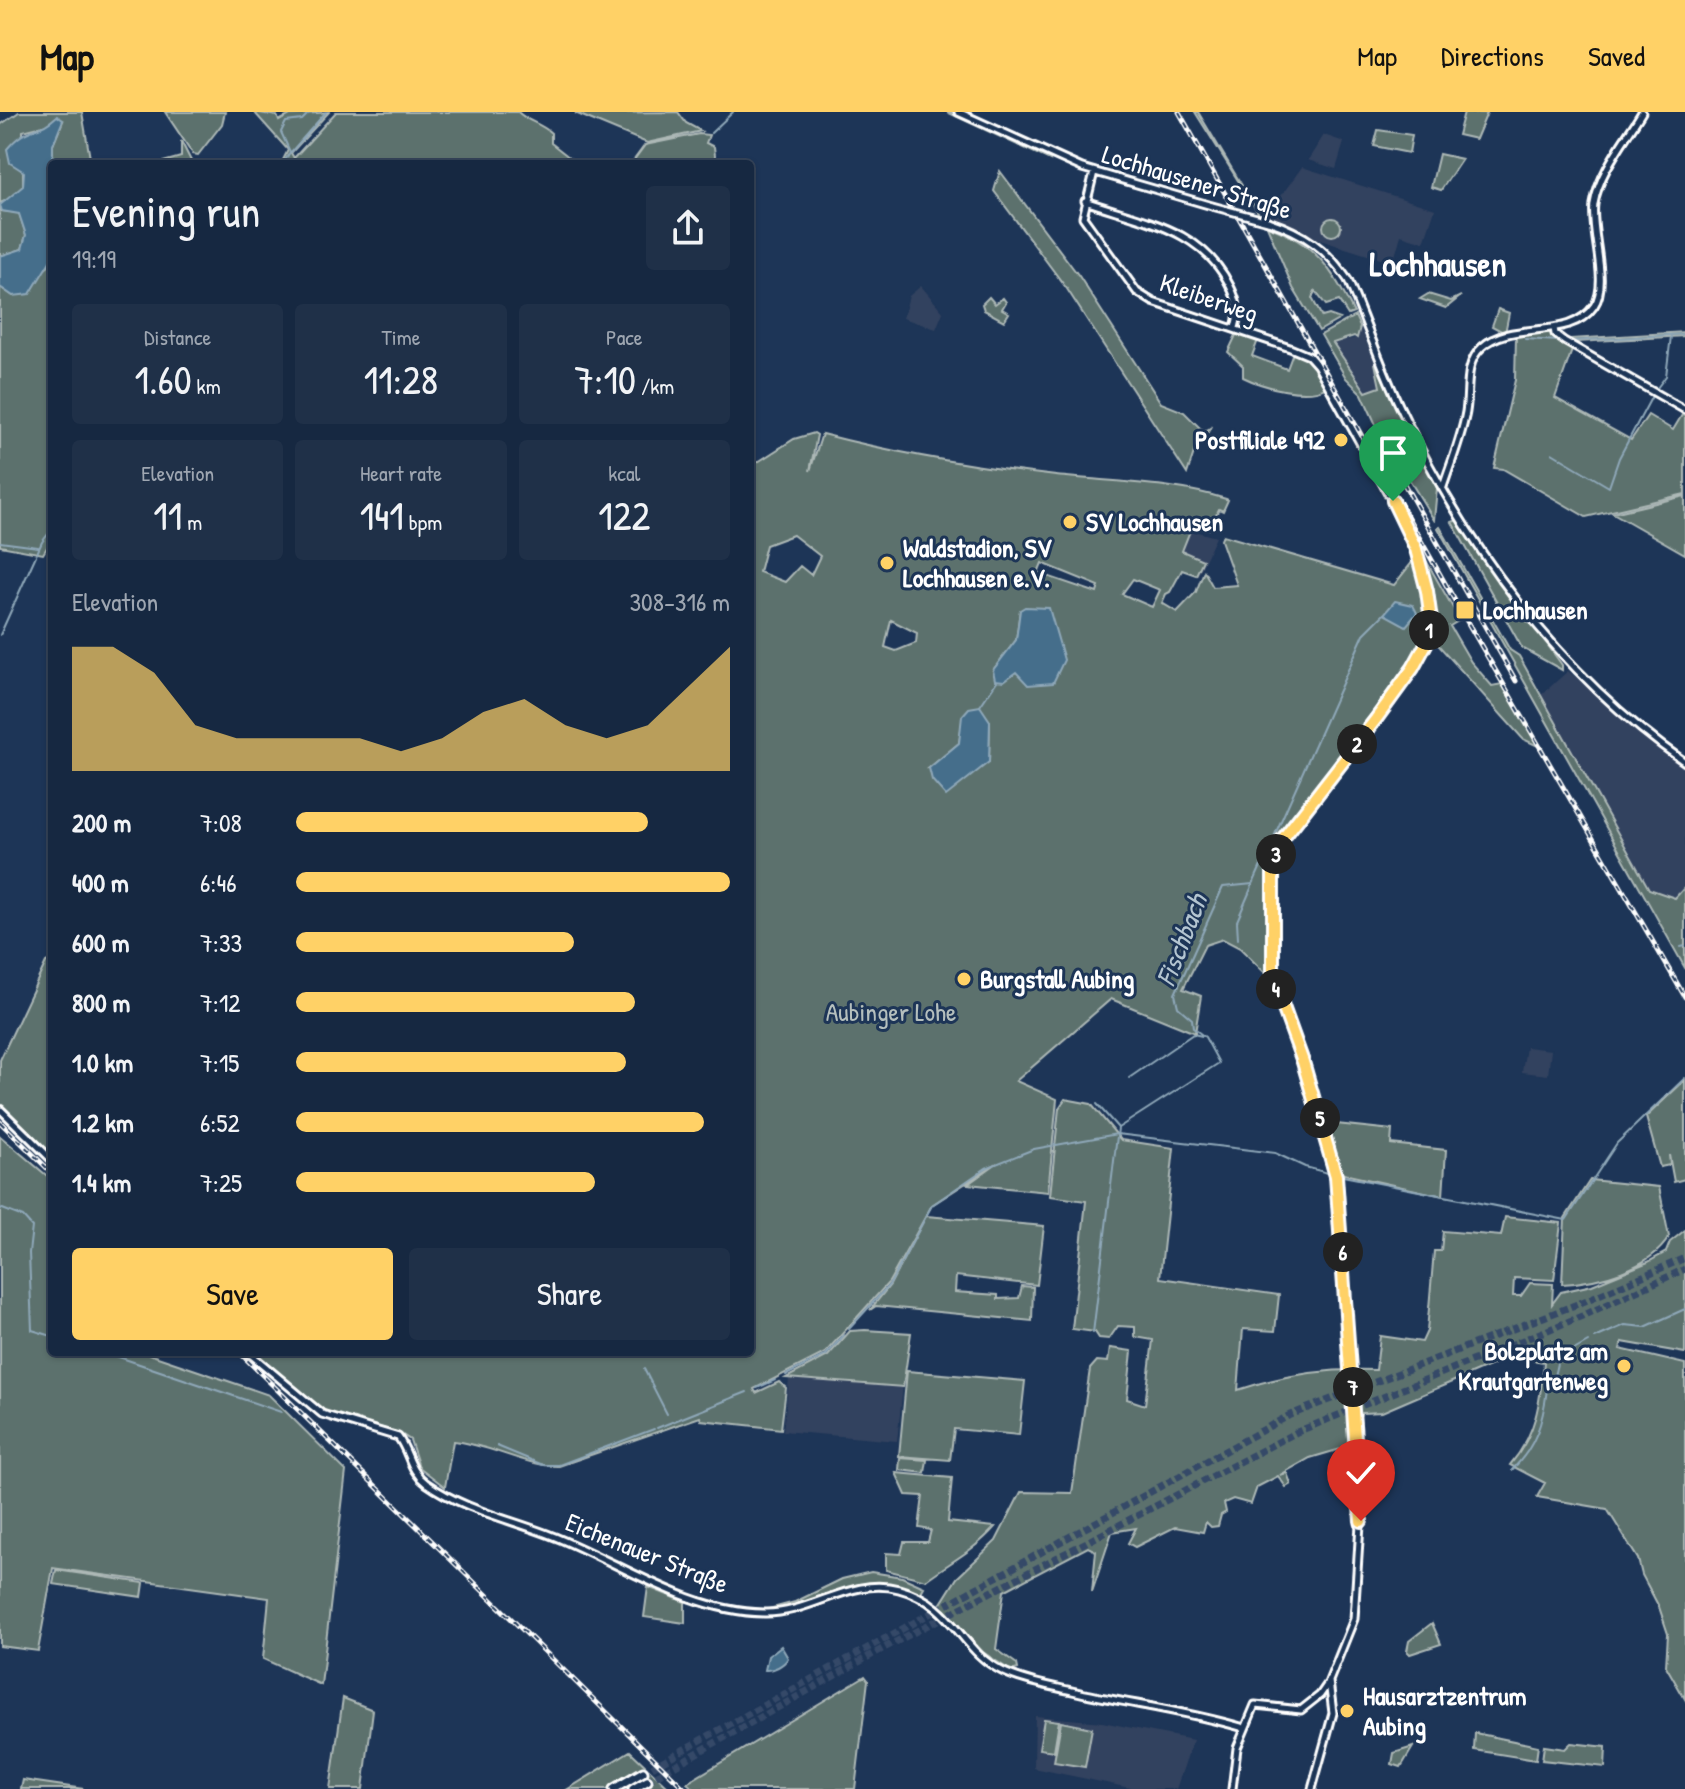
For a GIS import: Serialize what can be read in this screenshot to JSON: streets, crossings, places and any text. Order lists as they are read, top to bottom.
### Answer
{
  "streets": {
    "main road": ["Lochhausener Straße", "Kleiberweg", "Eichenauer Straße"]
  },
  "districts": ["Lochhausen"],
  "water": ["Fischbach"],
  "parks": ["Aubinger Lohe"],
  "places": {
    "other": [
      "Postfiliale 492",
      "SV Lochhausen",
      "Waldstadion, SV Lochhausen e.V.",
      "Burgstall Aubing",
      "Bolzplatz am Krautgartenweg",
      "Hausarztzentrum Aubing"
    ],
    "transit": ["Lochhausen"]
  },
  "page": {
    "header": "Map",
    "nav": ["Map", "Directions", "Saved"],
    "heading": ["Evening run", "19:19"],
    "stats": [
      ["Distance", "1.60 km"],
      ["Time", "11:28"],
      ["Pace", "7:10 /km"],
      ["Elevation", "11 m"],
      ["Heart rate", "141 bpm"],
      ["kcal", "122"]
    ],
    "chart": ["Elevation", "308–316 m"],
    "pins": [
      "1",
      "2",
      "3",
      "4",
      "5",
      "6",
      "7"
    ],
    "list": [
      {
        "name": "200 m",
        "note": "7:08"
      },
      {
        "name": "400 m",
        "note": "6:46"
      },
      {
        "name": "600 m",
        "note": "7:33"
      },
      {
        "name": "800 m",
        "note": "7:12"
      },
      {
        "name": "1.0 km",
        "note": "7:15"
      },
      {
        "name": "1.2 km",
        "note": "6:52"
      },
      {
        "name": "1.4 km",
        "note": "7:25"
      }
    ],
    "buttons": ["Save", "Share"]
  }
}
